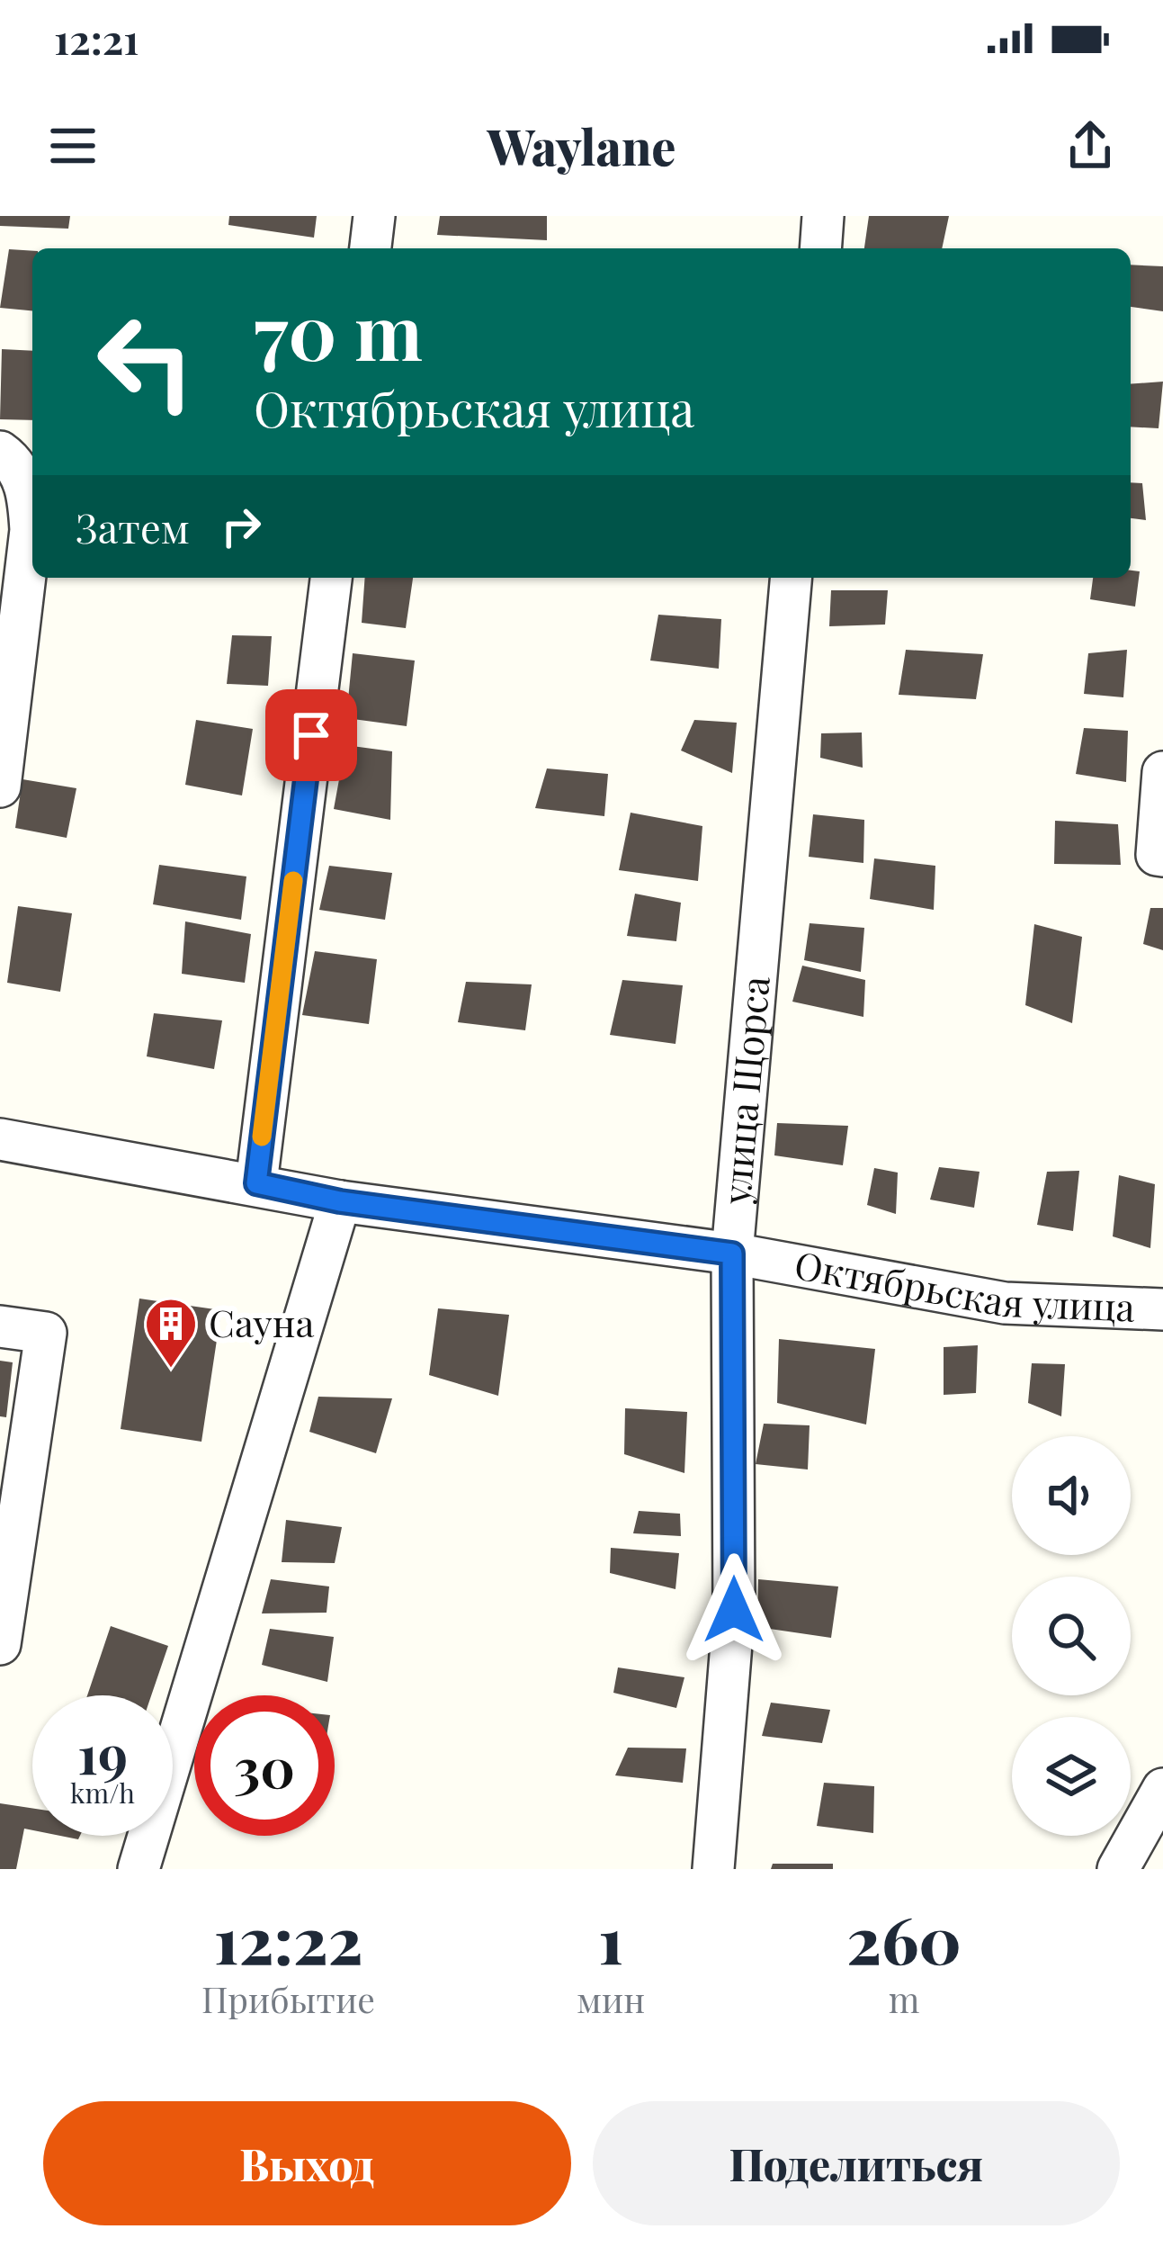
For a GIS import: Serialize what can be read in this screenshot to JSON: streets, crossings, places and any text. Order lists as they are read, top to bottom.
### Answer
{
  "streets": {
    "street": ["улица Щорса", "Октябрьская улица"]
  },
  "crossings": [
    ["улица Щорса", "Октябрьская улица"]
  ],
  "places": {
    "building": ["Сауна"]
  },
  "page": {
    "status": "12:21",
    "header": "Waylane",
    "turn": ["70 m", "Октябрьская улица"],
    "then": "Затем",
    "speed": "19 km/h",
    "limit": "30",
    "eta": [
      "12:22",
      "Прибытие",
      "1",
      "мин",
      "260",
      "m"
    ],
    "buttons": ["Выход", "Поделиться"]
  }
}
